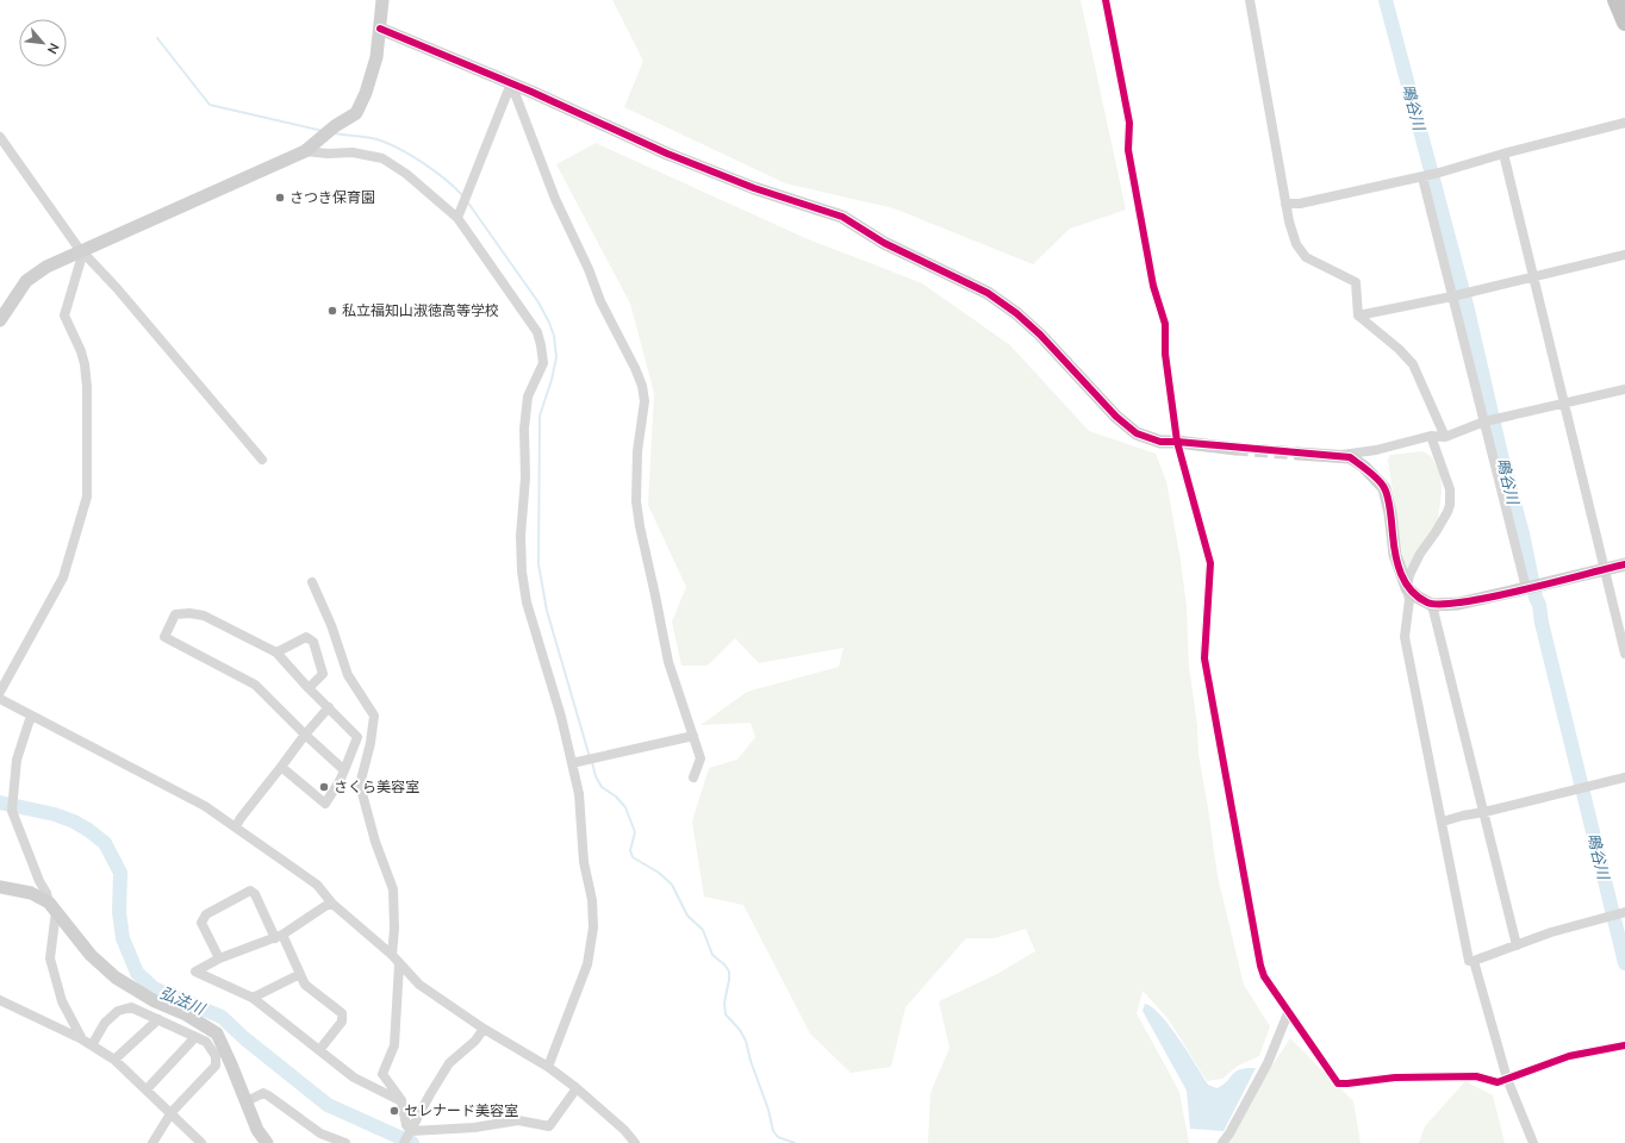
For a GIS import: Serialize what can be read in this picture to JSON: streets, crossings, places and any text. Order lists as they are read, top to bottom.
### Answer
{
  "water": ["鴫谷川", "弘法川"],
  "places": [
    "さつき保育園",
    "私立福知山淑徳高等学校",
    "さくら美容室",
    "セレナード美容室"
  ],
  "north": "bottom right"
}
